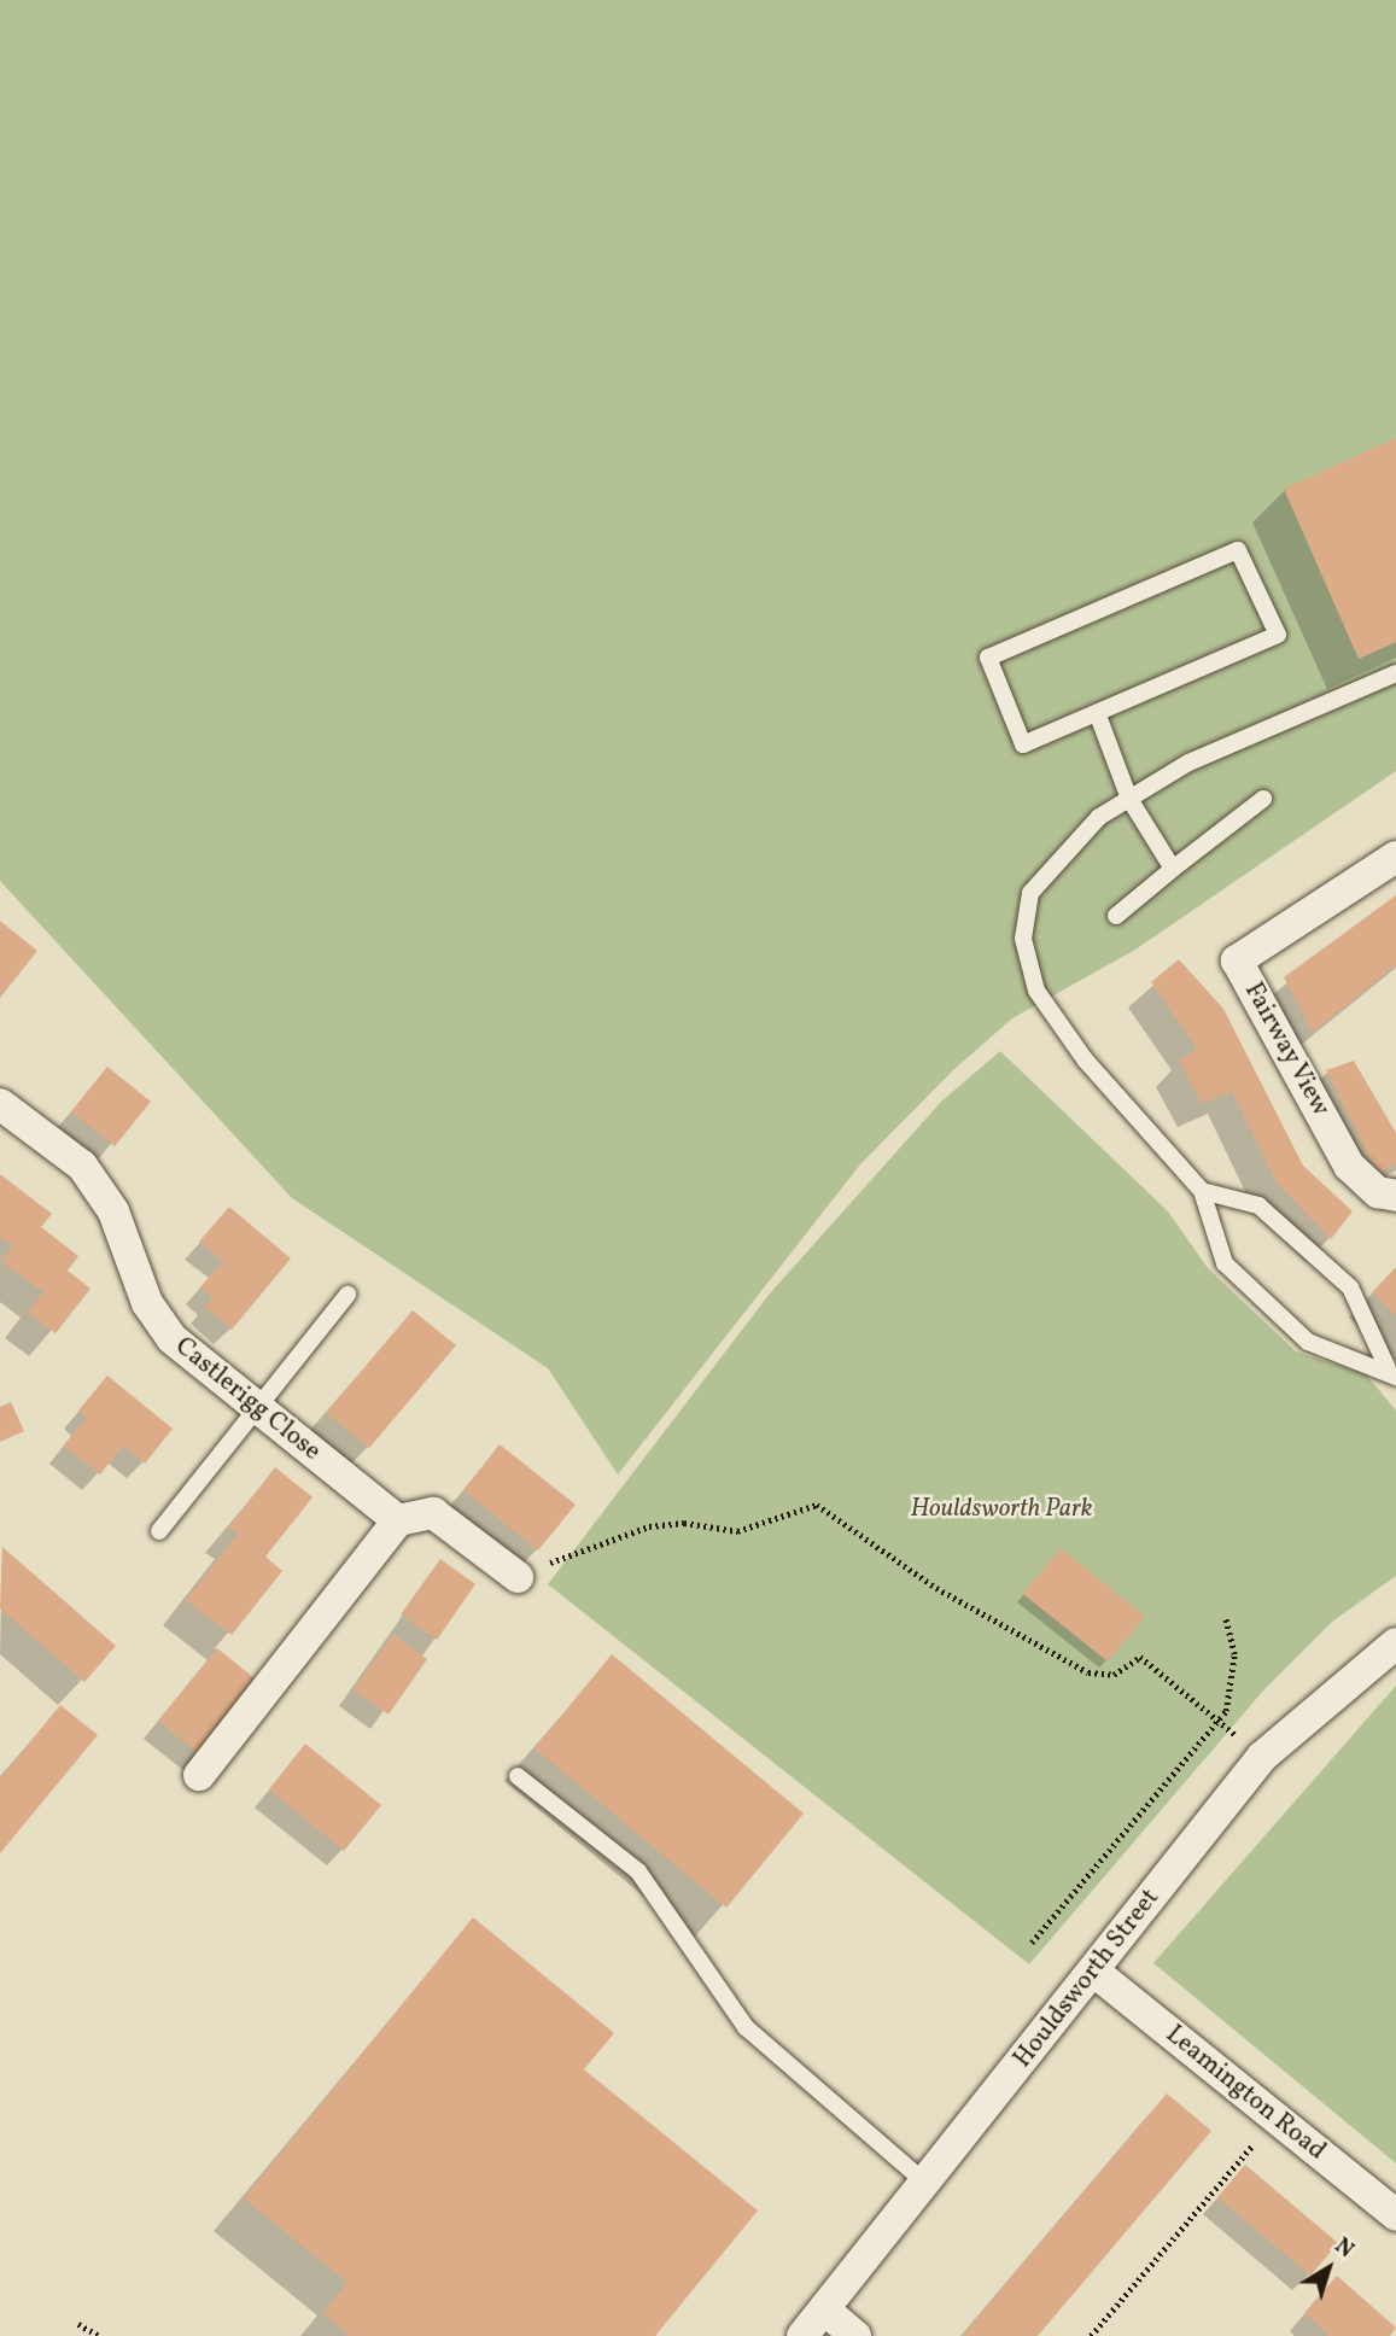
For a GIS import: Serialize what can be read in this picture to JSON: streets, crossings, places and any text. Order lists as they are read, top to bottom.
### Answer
{
  "streets": {
    "street": [
      "Fairway View",
      "Castlerigg Close",
      "Houldsworth Street",
      "Leamington Road"
    ]
  },
  "crossings": [
    ["Houldsworth Street", "Leamington Road"]
  ],
  "parks": ["Houldsworth Park"],
  "north": "top right"
}
